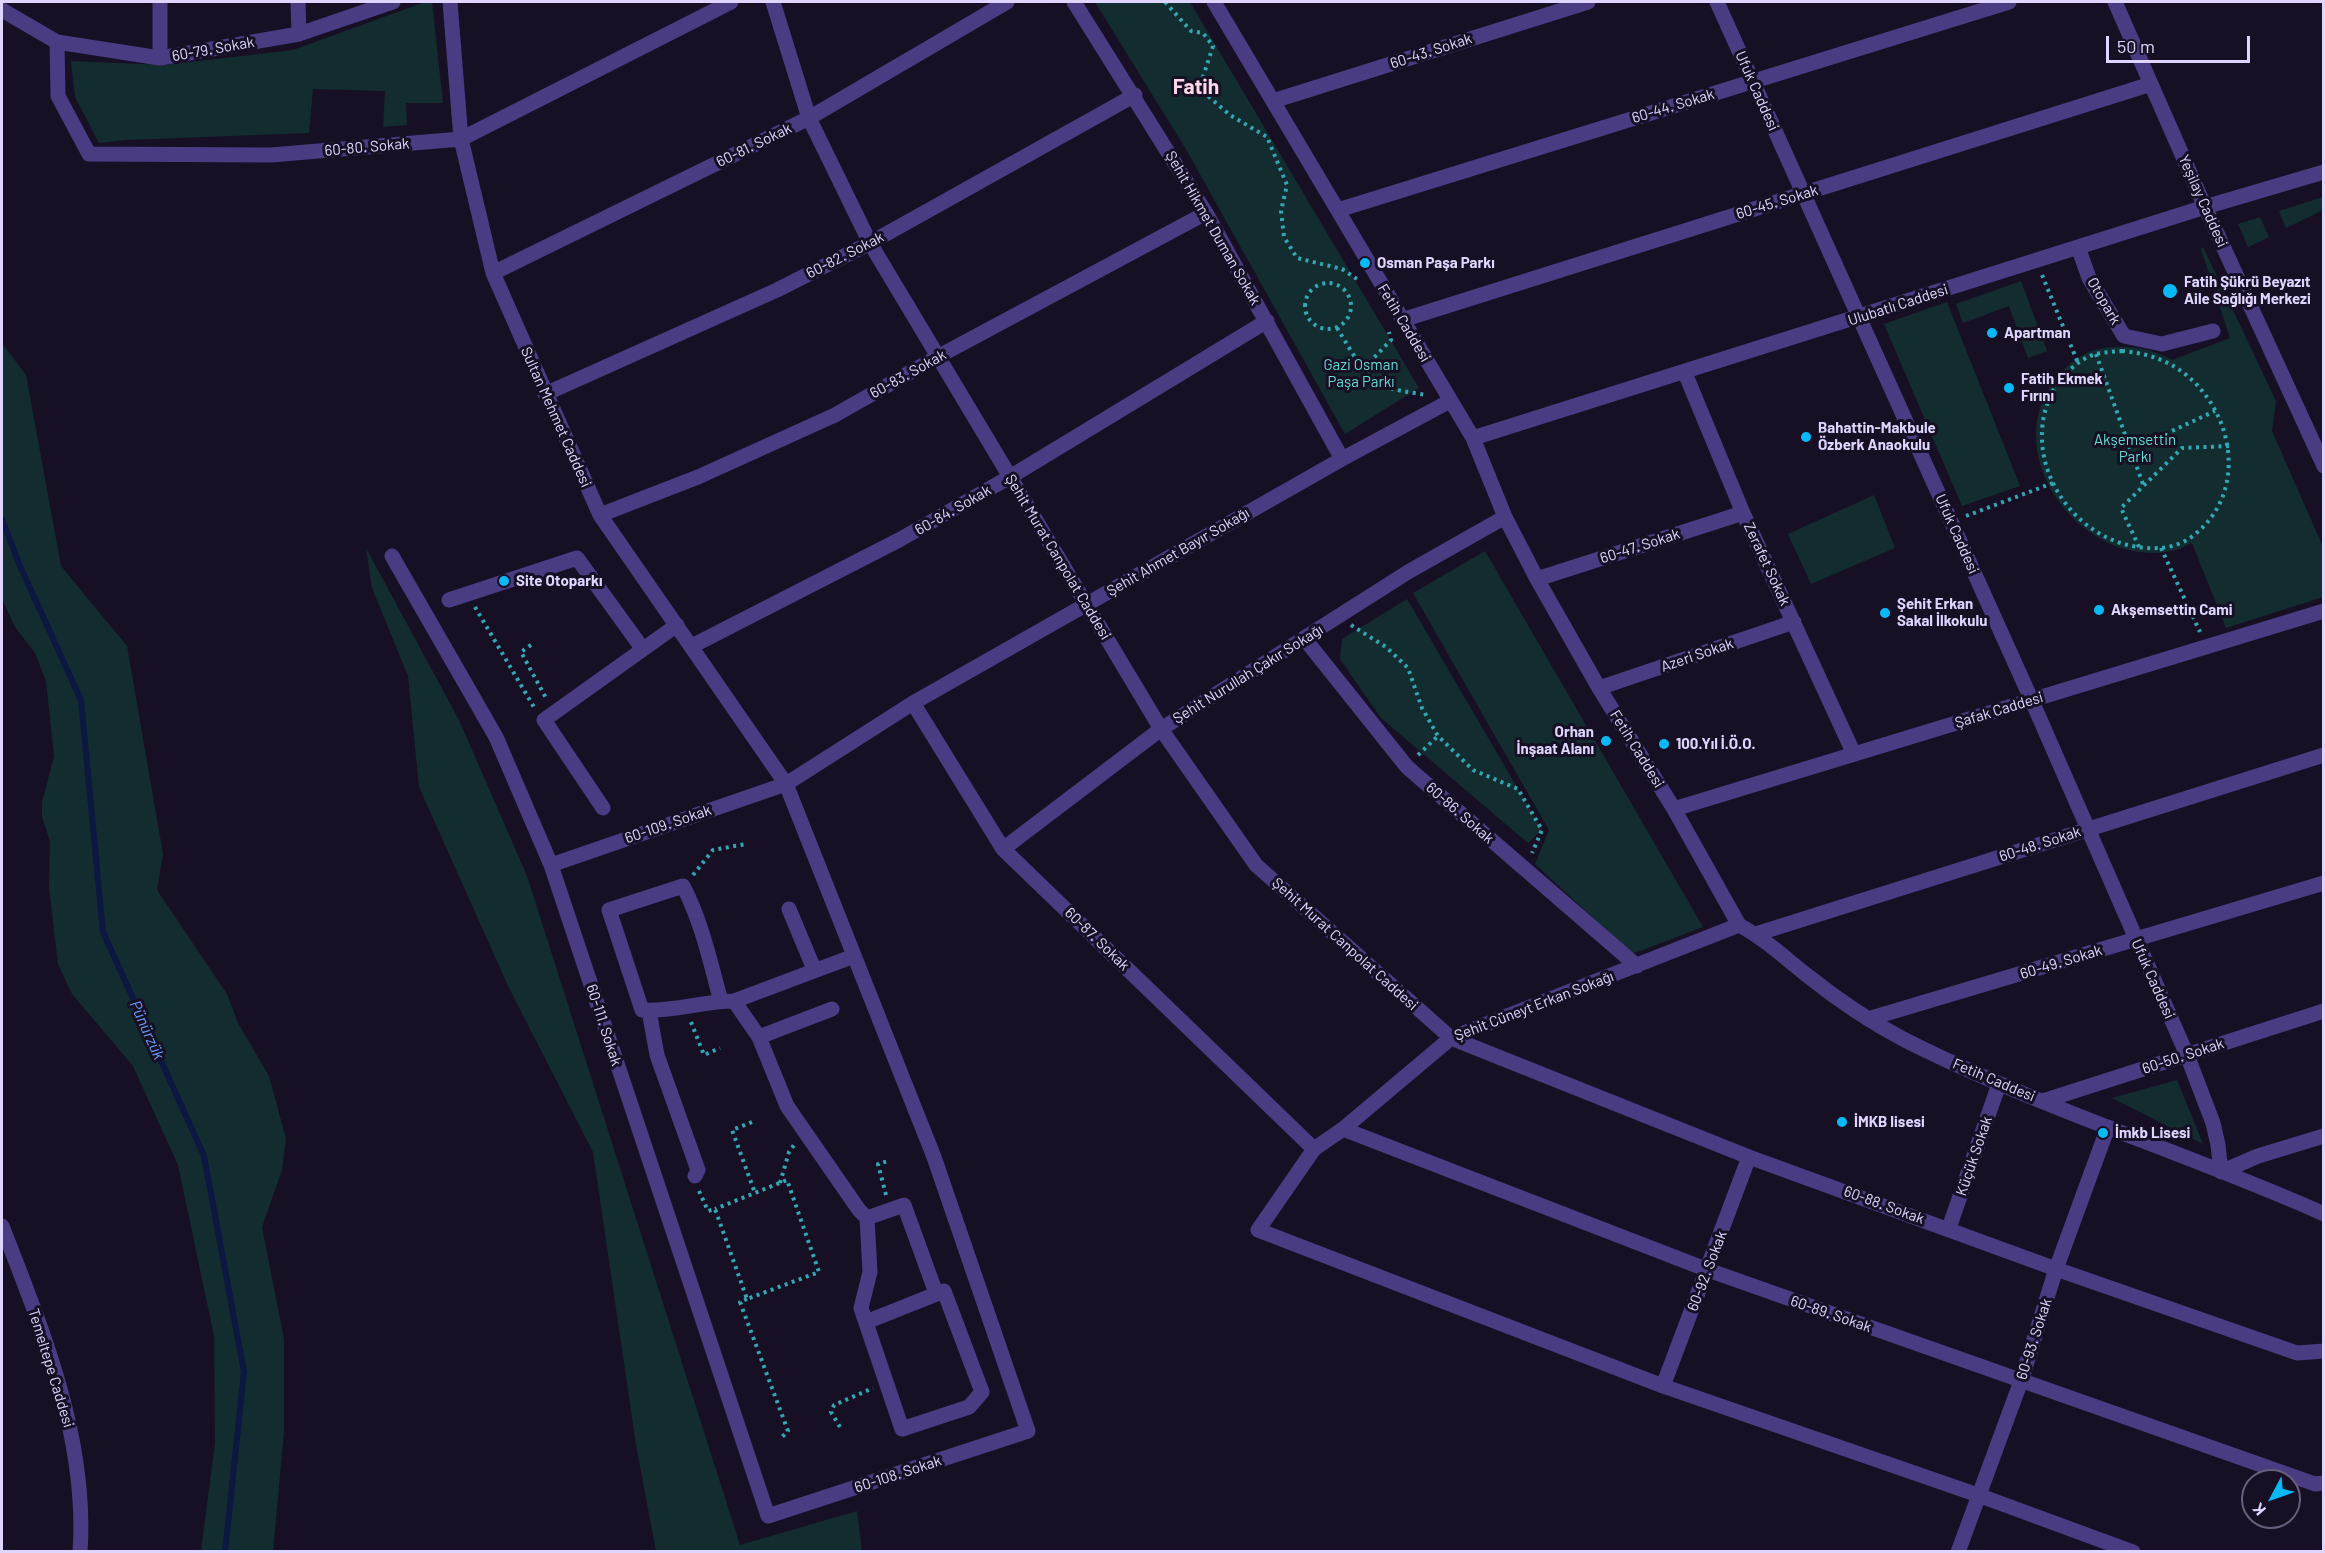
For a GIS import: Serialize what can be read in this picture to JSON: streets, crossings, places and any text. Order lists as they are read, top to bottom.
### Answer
{
  "streets": {
    "street": [
      "60-79. Sokak",
      "60-43. Sokak",
      "Ufuk Caddesi",
      "60-44. Sokak",
      "60-81. Sokak",
      "60-80. Sokak",
      "Yeşilay Caddesi",
      "60-45. Sokak",
      "Şehit Hikmet Duman Sokak",
      "60-82. Sokak",
      "Otopark",
      "Ulubatlı Caddesi",
      "Fetih Caddesi",
      "60-83. Sokak",
      "Sultan Mehmet Caddesi",
      "60-84. Sokak",
      "60-47. Sokak",
      "Şehit Ahmet Bayır Sokağı",
      "Şehit Murat Canpolat Caddesi",
      "Zerafet Sokak",
      "Azeri Sokak",
      "Şehit Nurullah Çakır Sokağı",
      "Şafak Caddesi",
      "60-86. Sokak",
      "60-109. Sokak",
      "60-48. Sokak",
      "60-87. Sokak",
      "60-49. Sokak",
      "Şehit Cüneyt Erkan Sokağı",
      "60-111. Sokak",
      "60-50. Sokak",
      "Küçük Sokak",
      "60-88. Sokak",
      "60-92. Sokak",
      "60-89. Sokak",
      "60-93. Sokak",
      "Temeltepe Caddesi",
      "60-108. Sokak"
    ]
  },
  "crossings": [
    ["60-79. Sokak", "60-80. Sokak"],
    ["60-43. Sokak", "Fetih Caddesi"],
    ["Ufuk Caddesi", "60-44. Sokak"],
    ["Ufuk Caddesi", "60-45. Sokak"],
    ["Ufuk Caddesi", "Ulubatlı Caddesi"],
    ["Ufuk Caddesi", "Fetih Caddesi"],
    ["Ufuk Caddesi", "Şafak Caddesi"],
    ["Ufuk Caddesi", "60-48. Sokak"],
    ["Ufuk Caddesi", "60-49. Sokak"],
    ["Ufuk Caddesi", "60-50. Sokak"],
    ["60-44. Sokak", "Fetih Caddesi"],
    ["60-81. Sokak", "Sultan Mehmet Caddesi"],
    ["60-81. Sokak", "Şehit Murat Canpolat Caddesi"],
    ["60-80. Sokak", "Sultan Mehmet Caddesi"],
    ["Yeşilay Caddesi", "60-45. Sokak"],
    ["Yeşilay Caddesi", "Ulubatlı Caddesi"],
    ["60-45. Sokak", "Fetih Caddesi"],
    ["Şehit Hikmet Duman Sokak", "60-82. Sokak"],
    ["Şehit Hikmet Duman Sokak", "60-83. Sokak"],
    ["Şehit Hikmet Duman Sokak", "60-84. Sokak"],
    ["Şehit Hikmet Duman Sokak", "Şehit Ahmet Bayır Sokağı"],
    ["60-82. Sokak", "Sultan Mehmet Caddesi"],
    ["60-82. Sokak", "Şehit Murat Canpolat Caddesi"],
    ["Otopark", "Ulubatlı Caddesi"],
    ["Ulubatlı Caddesi", "Fetih Caddesi"],
    ["Ulubatlı Caddesi", "Zerafet Sokak"],
    ["Fetih Caddesi", "60-47. Sokak"],
    ["Fetih Caddesi", "Şehit Ahmet Bayır Sokağı"],
    ["Fetih Caddesi", "Azeri Sokak"],
    ["Fetih Caddesi", "Şehit Nurullah Çakır Sokağı"],
    ["Fetih Caddesi", "Şafak Caddesi"],
    ["Fetih Caddesi", "60-48. Sokak"],
    ["Fetih Caddesi", "60-49. Sokak"],
    ["Fetih Caddesi", "Şehit Cüneyt Erkan Sokağı"],
    ["Fetih Caddesi", "60-50. Sokak"],
    ["Fetih Caddesi", "Küçük Sokak"],
    ["Fetih Caddesi", "60-93. Sokak"],
    ["60-83. Sokak", "Sultan Mehmet Caddesi"],
    ["60-83. Sokak", "Şehit Murat Canpolat Caddesi"],
    ["Sultan Mehmet Caddesi", "60-84. Sokak"],
    ["Sultan Mehmet Caddesi", "Şehit Ahmet Bayır Sokağı"],
    ["Sultan Mehmet Caddesi", "60-109. Sokak"],
    ["Sultan Mehmet Caddesi", "60-108. Sokak"],
    ["60-84. Sokak", "Şehit Murat Canpolat Caddesi"],
    ["60-47. Sokak", "Zerafet Sokak"],
    ["Şehit Ahmet Bayır Sokağı", "Şehit Murat Canpolat Caddesi"],
    ["Şehit Ahmet Bayır Sokağı", "60-109. Sokak"],
    ["Şehit Ahmet Bayır Sokağı", "60-87. Sokak"],
    ["Şehit Murat Canpolat Caddesi", "Şehit Nurullah Çakır Sokağı"],
    ["Şehit Murat Canpolat Caddesi", "Şehit Cüneyt Erkan Sokağı"],
    ["Şehit Murat Canpolat Caddesi", "60-88. Sokak"],
    ["Zerafet Sokak", "Azeri Sokak"],
    ["Zerafet Sokak", "Şafak Caddesi"],
    ["Şehit Nurullah Çakır Sokağı", "60-86. Sokak"],
    ["Şehit Nurullah Çakır Sokağı", "60-87. Sokak"],
    ["60-86. Sokak", "Şehit Cüneyt Erkan Sokağı"],
    ["60-109. Sokak", "60-111. Sokak"],
    ["60-87. Sokak", "Şehit Cüneyt Erkan Sokağı"],
    ["Şehit Cüneyt Erkan Sokağı", "60-88. Sokak"],
    ["Şehit Cüneyt Erkan Sokağı", "60-92. Sokak"],
    ["Şehit Cüneyt Erkan Sokağı", "60-89. Sokak"],
    ["60-111. Sokak", "60-108. Sokak"],
    ["Küçük Sokak", "60-88. Sokak"],
    ["60-88. Sokak", "60-92. Sokak"],
    ["60-88. Sokak", "60-93. Sokak"],
    ["60-92. Sokak", "60-89. Sokak"],
    ["60-89. Sokak", "60-93. Sokak"]
  ],
  "districts": ["Fatih"],
  "water": ["Pünürzük"],
  "parks": ["Gazi Osman Paşa Parkı", "Akşemsettin Parkı"],
  "places": [
    "Osman Paşa Parkı",
    "Fatih Şükrü Beyazıt Aile Sağlığı Merkezi",
    "Apartman",
    "Fatih Ekmek Fırını",
    "Bahattin-Makbule Özberk Anaokulu",
    "Site Otoparkı",
    "Akşemsettin Cami",
    "Şehit Erkan Sakal İlkokulu",
    "Orhan İnşaat Alanı",
    "100.Yıl İ.Ö.O.",
    "İMKB lisesi",
    "İmkb Lisesi"
  ],
  "scale_bar": "50 m",
  "north": "bottom left"
}
